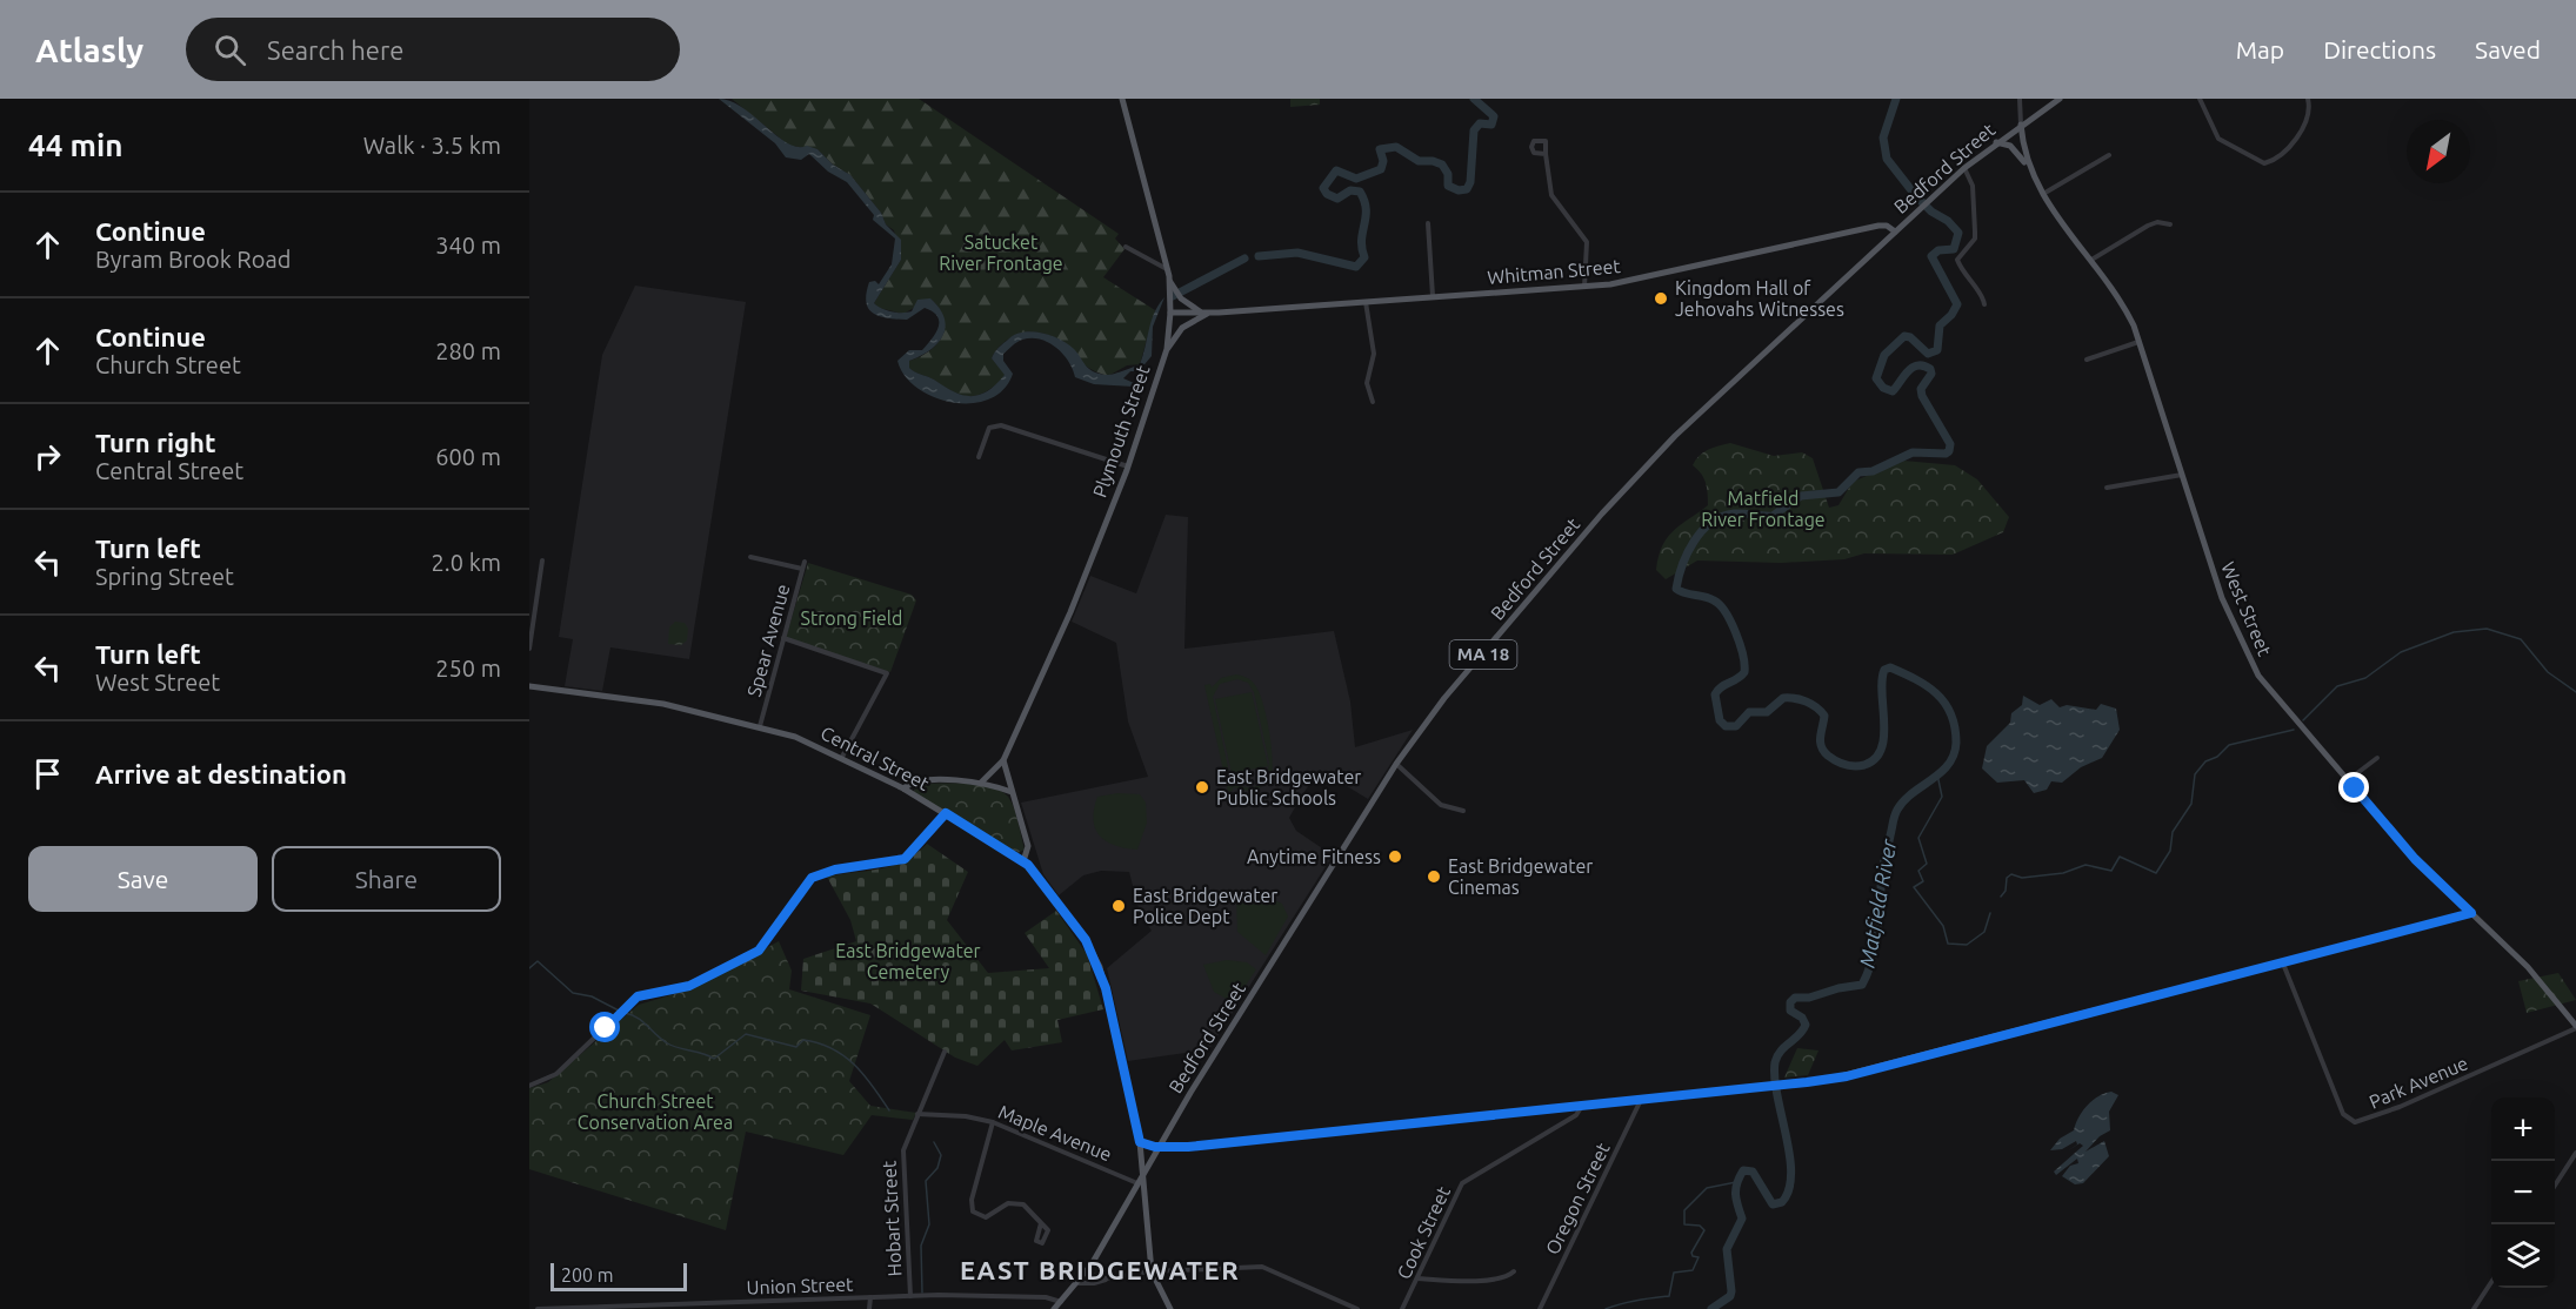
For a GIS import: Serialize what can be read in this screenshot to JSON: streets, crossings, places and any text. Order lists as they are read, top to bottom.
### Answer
{
  "streets": {
    "main road": [
      "Bedford Street",
      "Whitman Street",
      "Plymouth Street",
      "West Street",
      "MA 18",
      "Central Street"
    ],
    "street": [
      "Spear Avenue",
      "Park Avenue",
      "Maple Avenue",
      "Oregon Street",
      "Hobart Street",
      "Cook Street",
      "Union Street"
    ]
  },
  "crossings": [
    ["Bedford Street", "Whitman Street"],
    ["Bedford Street", "West Street"],
    ["Bedford Street", "MA 18"],
    ["Bedford Street", "Central Street"],
    ["Bedford Street", "Maple Avenue"],
    ["Bedford Street", "Union Street"],
    ["Whitman Street", "Plymouth Street"],
    ["West Street", "Park Avenue"],
    ["Spear Avenue", "Central Street"],
    ["MA 18", "Union Street"],
    ["Maple Avenue", "Hobart Street"],
    ["Hobart Street", "Union Street"]
  ],
  "districts": ["EAST BRIDGEWATER"],
  "water": ["Matfield River"],
  "parks": [
    "Satucket River Frontage",
    "Matfield River Frontage",
    "Strong Field",
    "East Bridgewater Cemetery",
    "Church Street Conservation Area"
  ],
  "places": [
    "Kingdom Hall of Jehovahs Witnesses",
    "East Bridgewater Public Schools",
    "Anytime Fitness",
    "East Bridgewater Cinemas",
    "East Bridgewater Police Dept"
  ],
  "scale_bar": "200 m",
  "north": "bottom left",
  "page": {
    "header": "Atlasly",
    "search": "Search here",
    "nav": ["Map", "Directions", "Saved"],
    "heading": ["44 min", "Walk · 3.5 km"],
    "list": [
      ["Continue", "Byram Brook Road", "340 m"],
      ["Continue", "Church Street", "280 m"],
      ["Turn right", "Central Street", "600 m"],
      ["Turn left", "Spring Street", "2.0 km"],
      ["Turn left", "West Street", "250 m"],
      "Arrive at destination"
    ],
    "buttons": ["Save", "Share"],
    "map_buttons": ["+", "−"],
    "scale": "200 m"
  }
}
